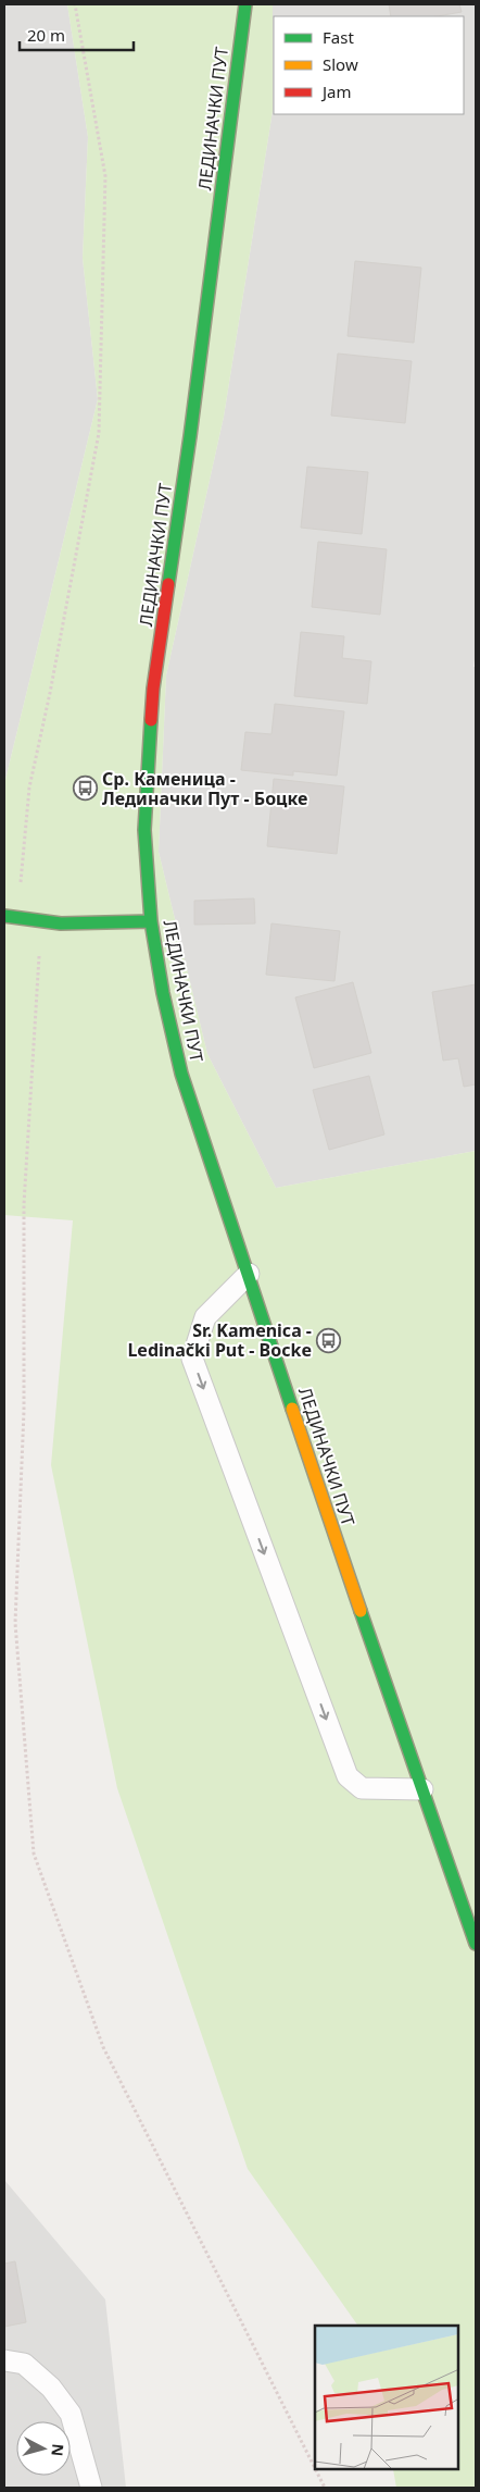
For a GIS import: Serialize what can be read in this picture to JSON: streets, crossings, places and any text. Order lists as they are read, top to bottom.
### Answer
{
  "streets": {
    "main road": ["ЛЕДИНАЧКИ ПУТ"]
  },
  "places": {
    "bus stop": ["Ср. Каменица - Лединачки Пут - Боцке", "Sr. Kamenica - Ledinački Put - Bocke"]
  },
  "legend": ["Fast", "Slow", "Jam"],
  "scale_bar": "20 m",
  "north": "right"
}
